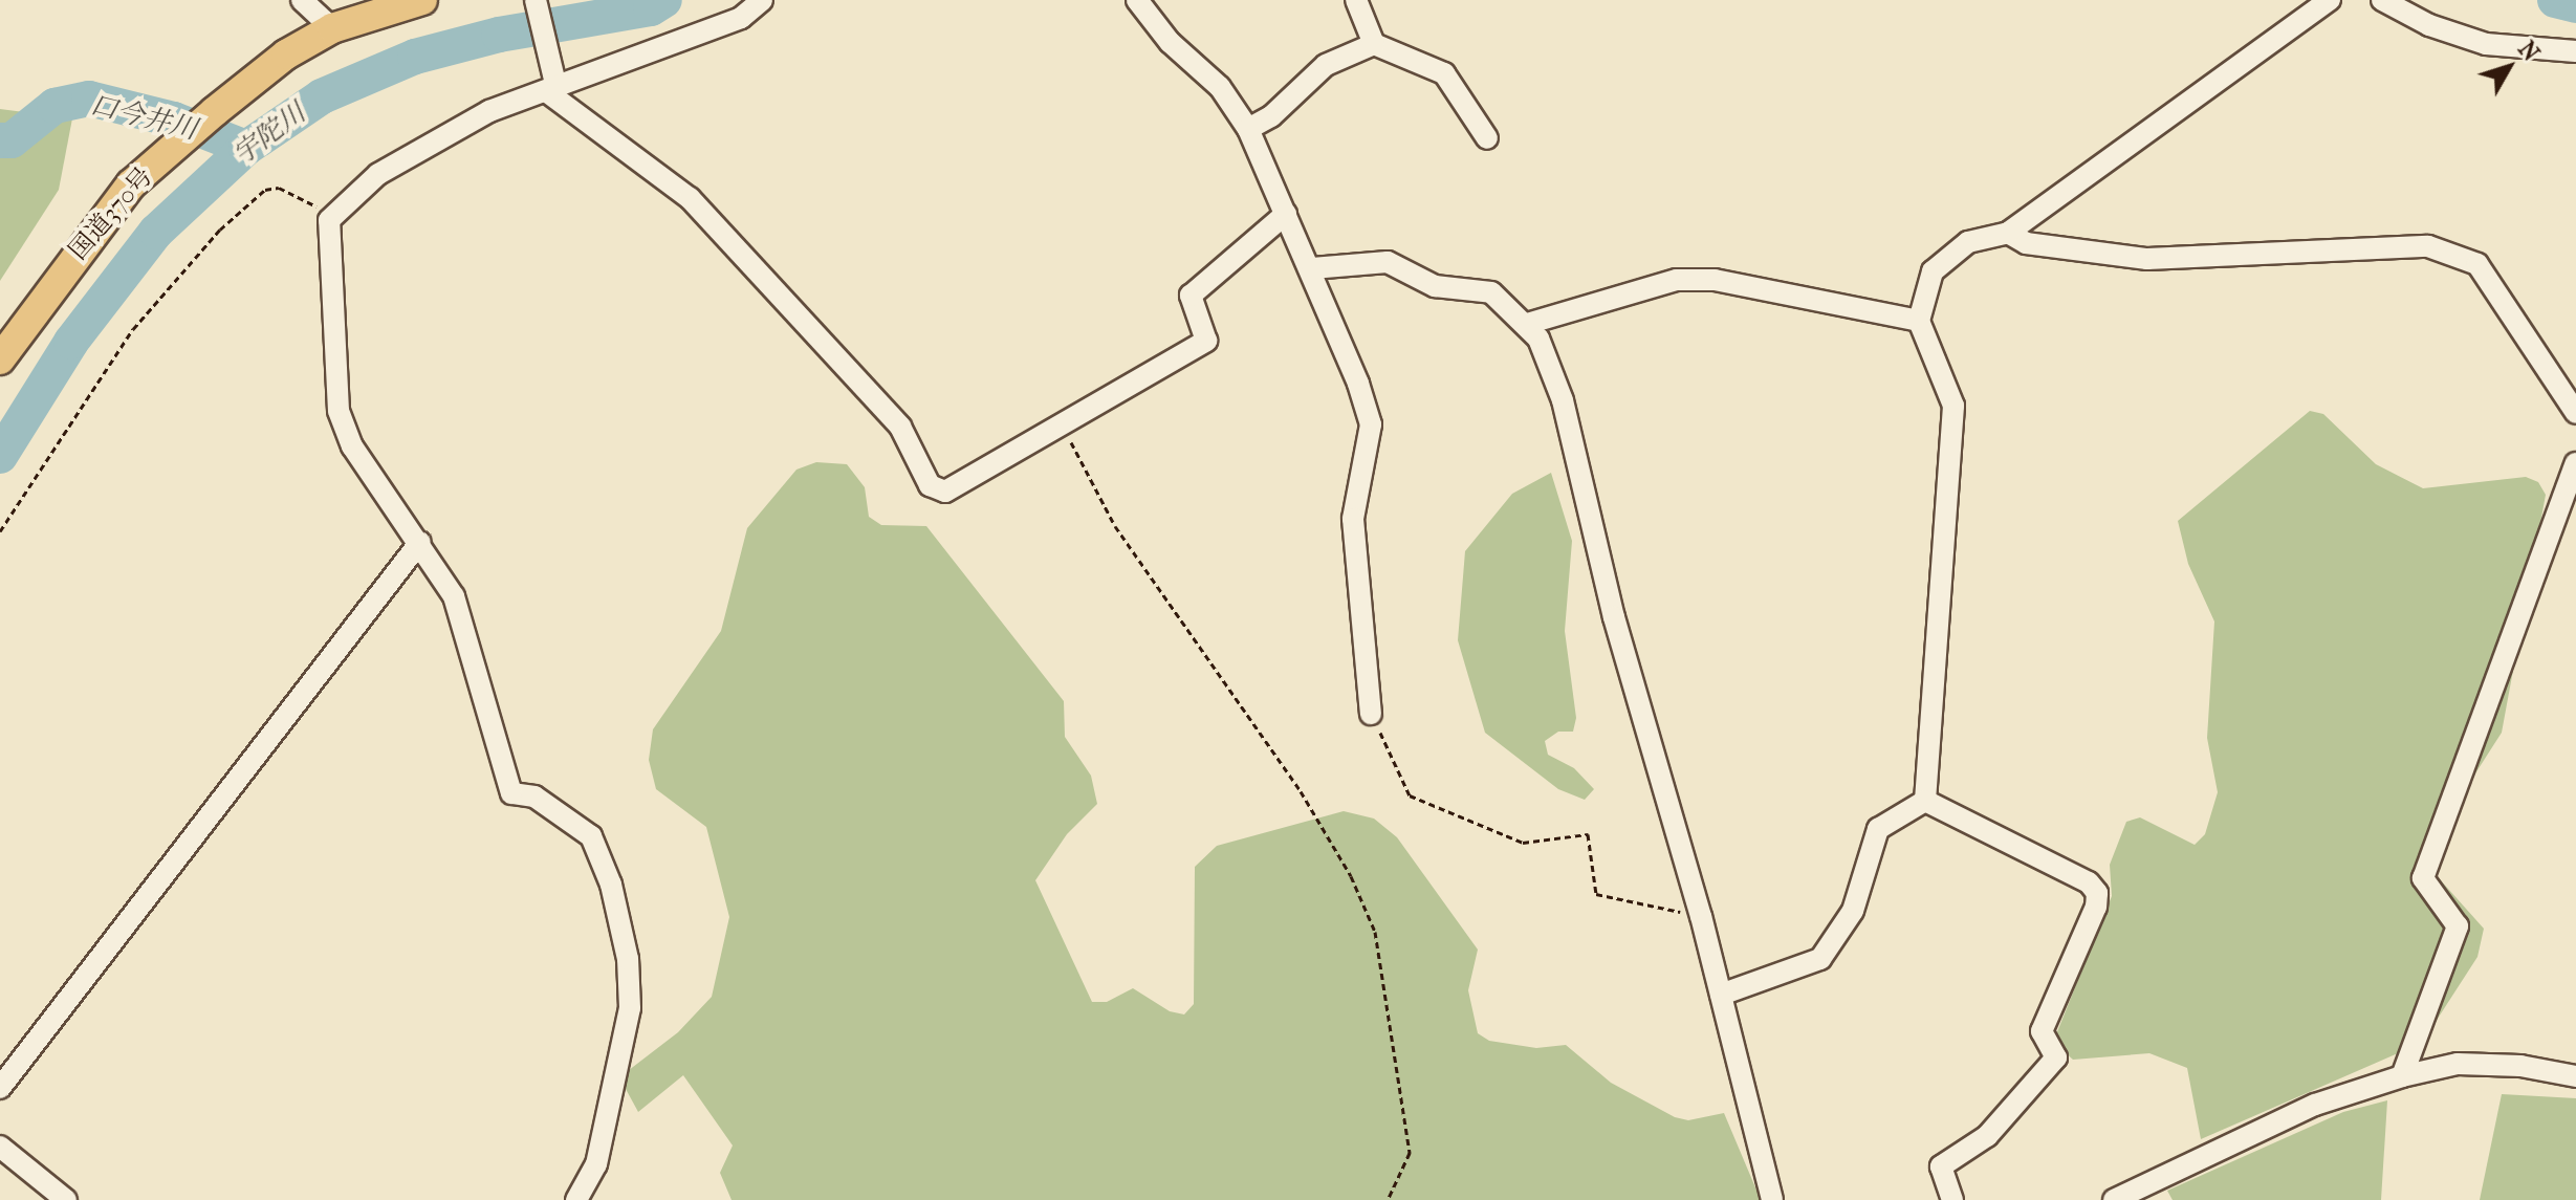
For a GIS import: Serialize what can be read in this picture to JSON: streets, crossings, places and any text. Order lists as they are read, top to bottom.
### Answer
{
  "streets": {
    "highway": ["国道370号"]
  },
  "water": ["口今井川", "宇陀川"],
  "north": "top right"
}
